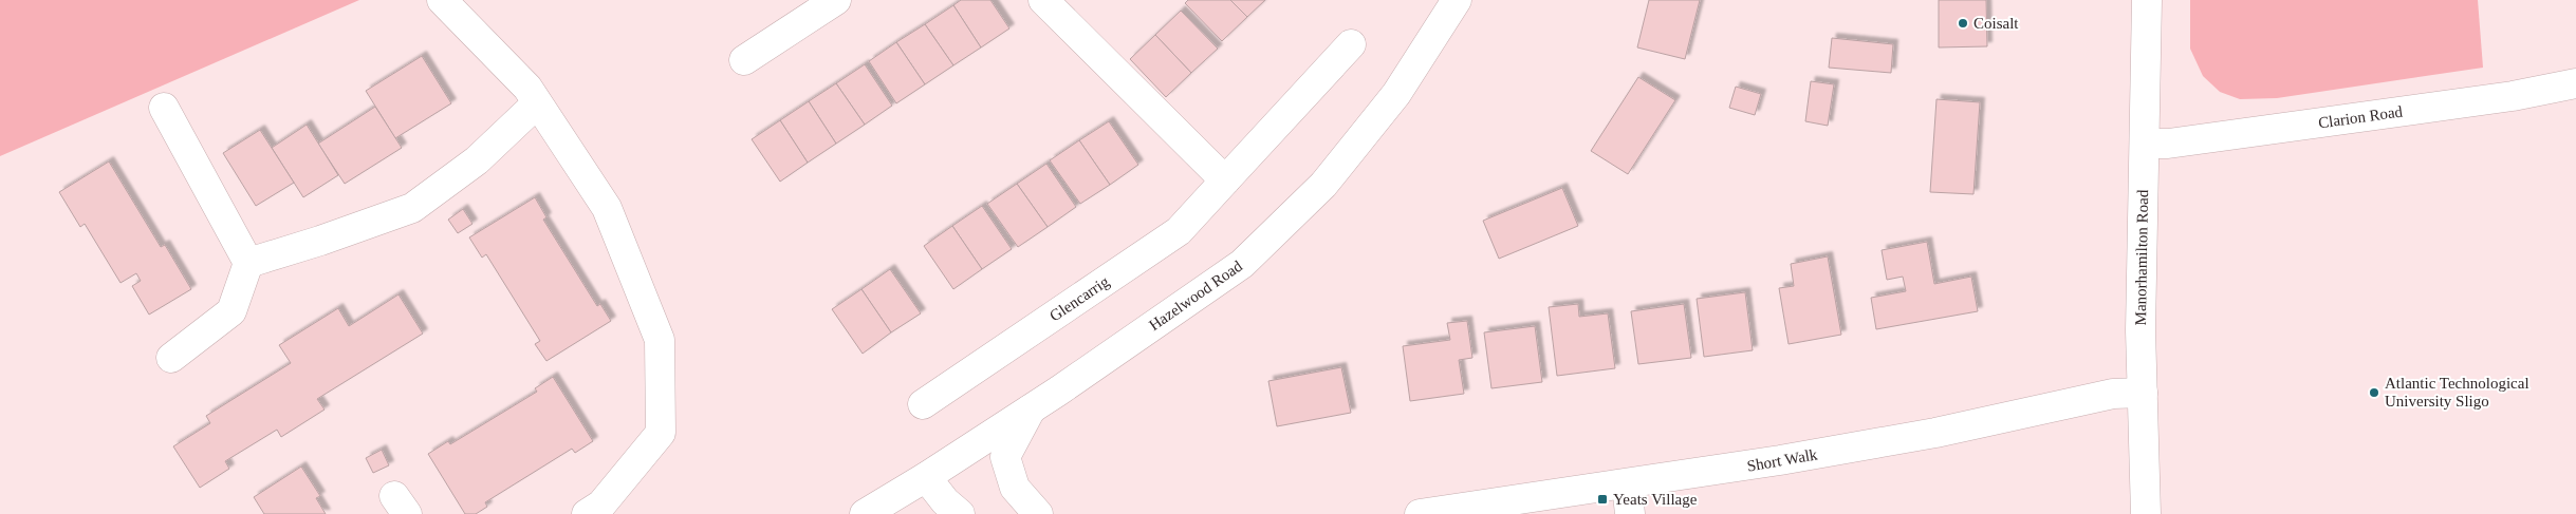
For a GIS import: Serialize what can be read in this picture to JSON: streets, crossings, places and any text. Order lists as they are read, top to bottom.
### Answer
{
  "streets": {
    "main road": [
      "Clarion Road",
      "Manorhamilton Road",
      "Hazelwood Road",
      "Glencarrig",
      "Short Walk"
    ]
  },
  "crossings": [
    ["Clarion Road", "Manorhamilton Road"],
    ["Manorhamilton Road", "Short Walk"]
  ],
  "places": {
    "other": ["Coisalt", "Atlantic Technological University Sligo"],
    "transit": ["Yeats Village"]
  }
}
